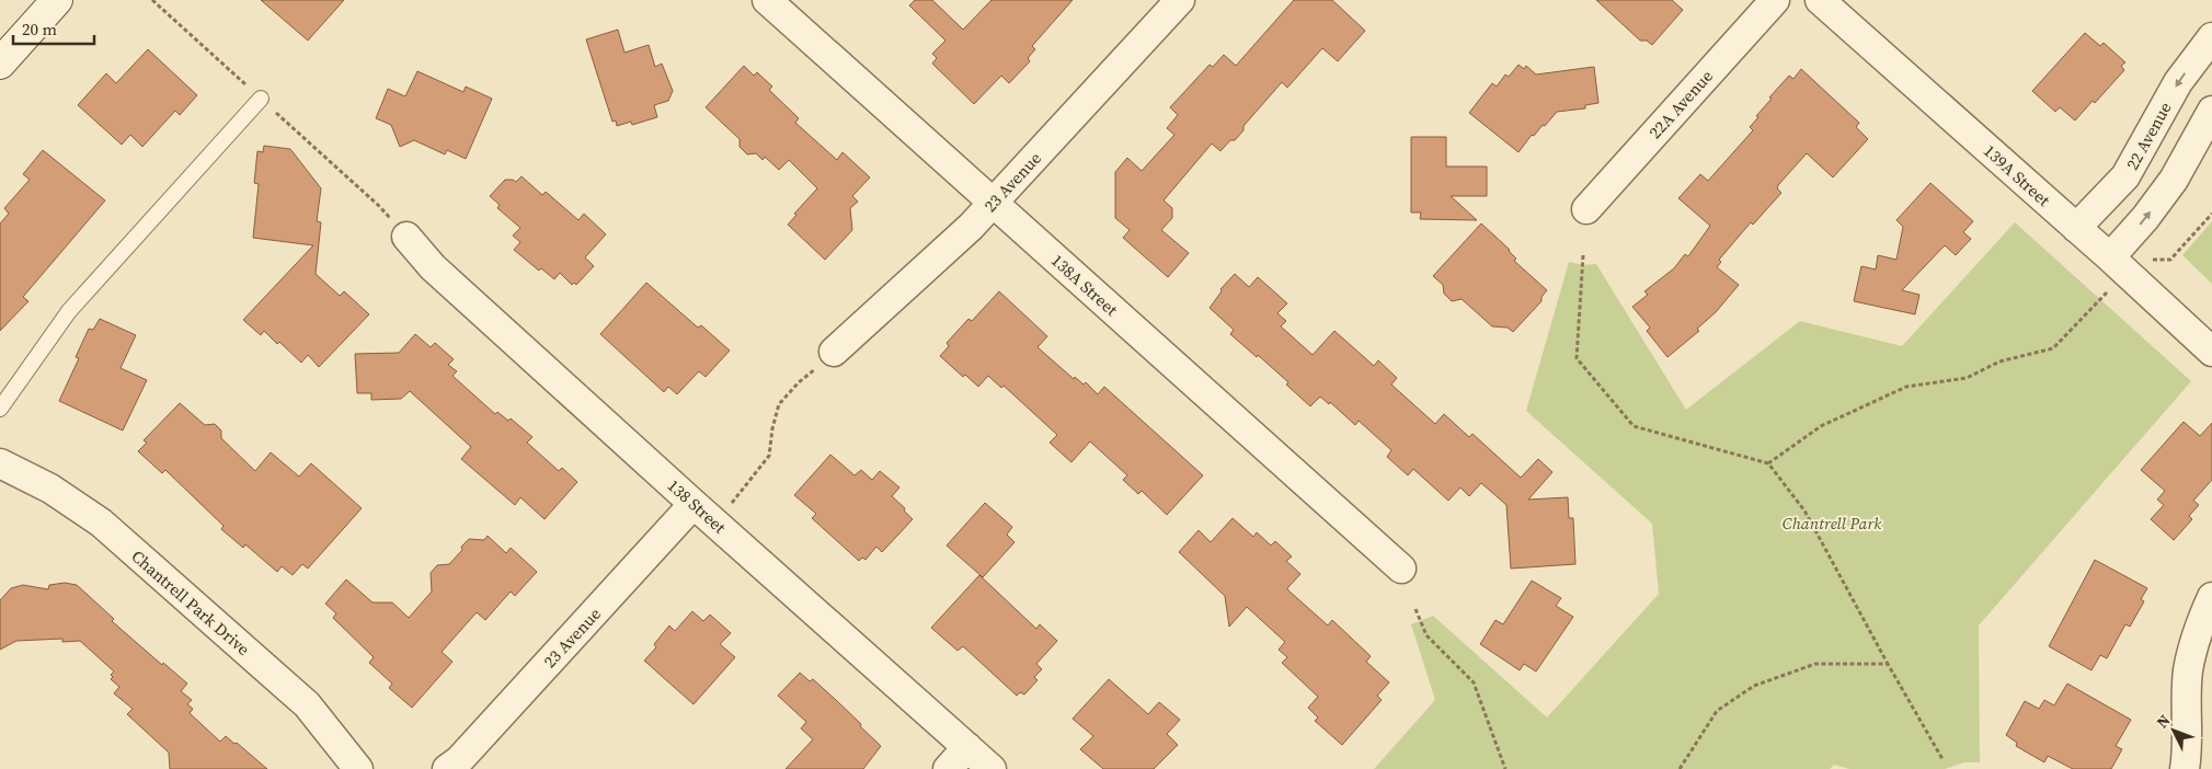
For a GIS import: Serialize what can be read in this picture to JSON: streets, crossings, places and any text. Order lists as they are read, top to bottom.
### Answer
{
  "streets": {
    "street": [
      "22A Avenue",
      "22 Avenue",
      "139A Street",
      "23 Avenue",
      "138A Street",
      "138 Street",
      "Chantrell Park Drive"
    ]
  },
  "crossings": [
    ["22 Avenue", "139A Street"],
    ["23 Avenue", "138A Street"],
    ["23 Avenue", "138 Street"]
  ],
  "parks": ["Chantrell Park"],
  "scale_bar": "20 m",
  "north": "top left"
}
